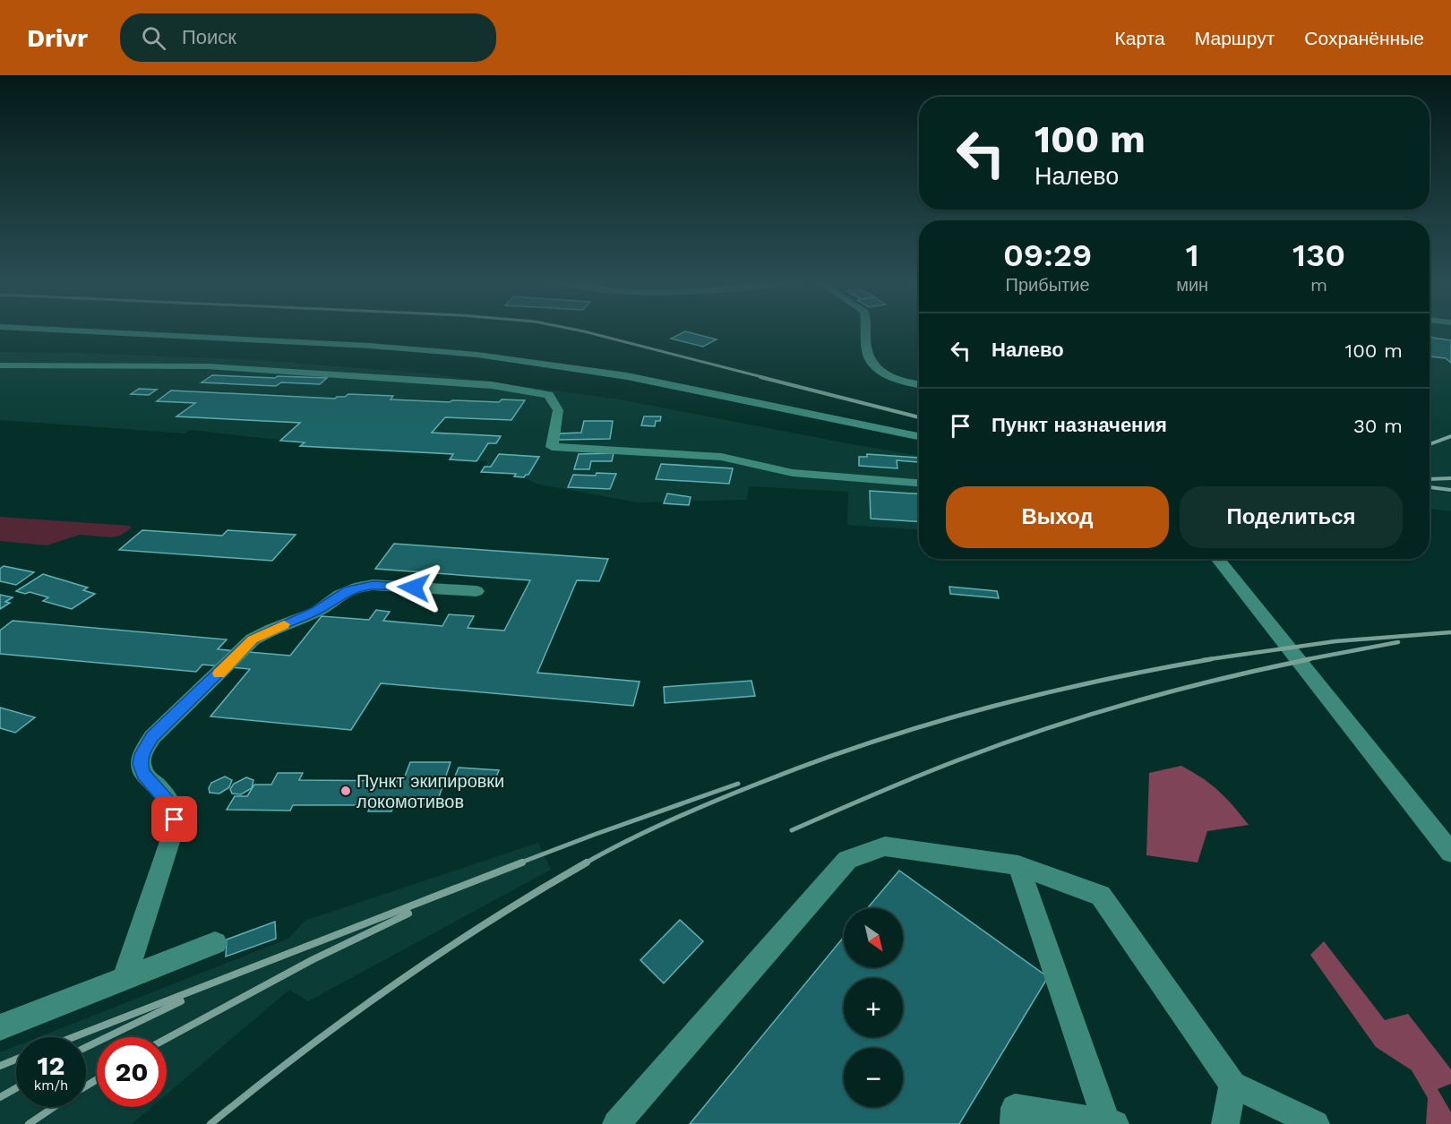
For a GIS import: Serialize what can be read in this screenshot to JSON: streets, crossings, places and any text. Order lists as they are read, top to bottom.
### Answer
{
  "places": ["Пункт экипировки локомотивов"],
  "north": "bottom right",
  "page": {
    "header": "Drivr",
    "search": "Поиск",
    "nav": ["Карта", "Маршрут", "Сохранённые"],
    "turn": ["100 m", "Налево"],
    "eta": [
      "09:29",
      "Прибытие",
      "1",
      "мин",
      "130",
      "m"
    ],
    "list": [
      {
        "name": "Налево",
        "value": "100 m"
      },
      {
        "name": "Пункт назначения",
        "value": "30 m"
      }
    ],
    "buttons": ["Выход", "Поделиться"],
    "map_buttons": ["+", "−"],
    "speed": "12 km/h",
    "limit": "20"
  }
}
